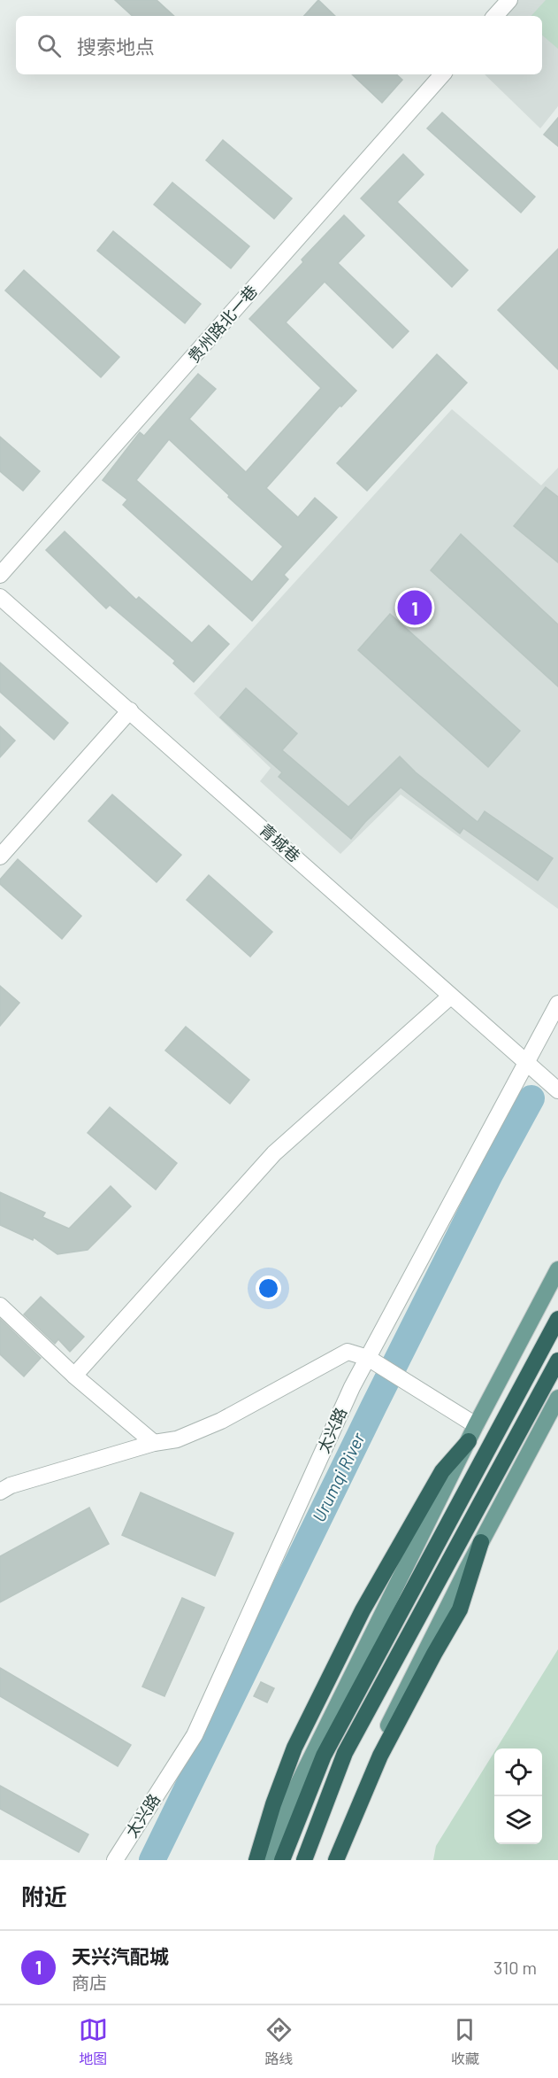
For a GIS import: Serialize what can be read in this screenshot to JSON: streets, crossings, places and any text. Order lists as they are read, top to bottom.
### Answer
{
  "streets": {
    "street": ["贵州路北一巷", "青城巷", "太兴路"]
  },
  "crossings": [
    ["青城巷", "太兴路"]
  ],
  "water": ["Urumqi River"],
  "page": {
    "search": "搜索地点",
    "pins": "1",
    "heading": "附近",
    "list": [
      {
        "mark": "1",
        "name": "天兴汽配城",
        "note": "商店",
        "value": "310 m"
      }
    ],
    "nav": ["地图", "路线", "收藏"]
  }
}
